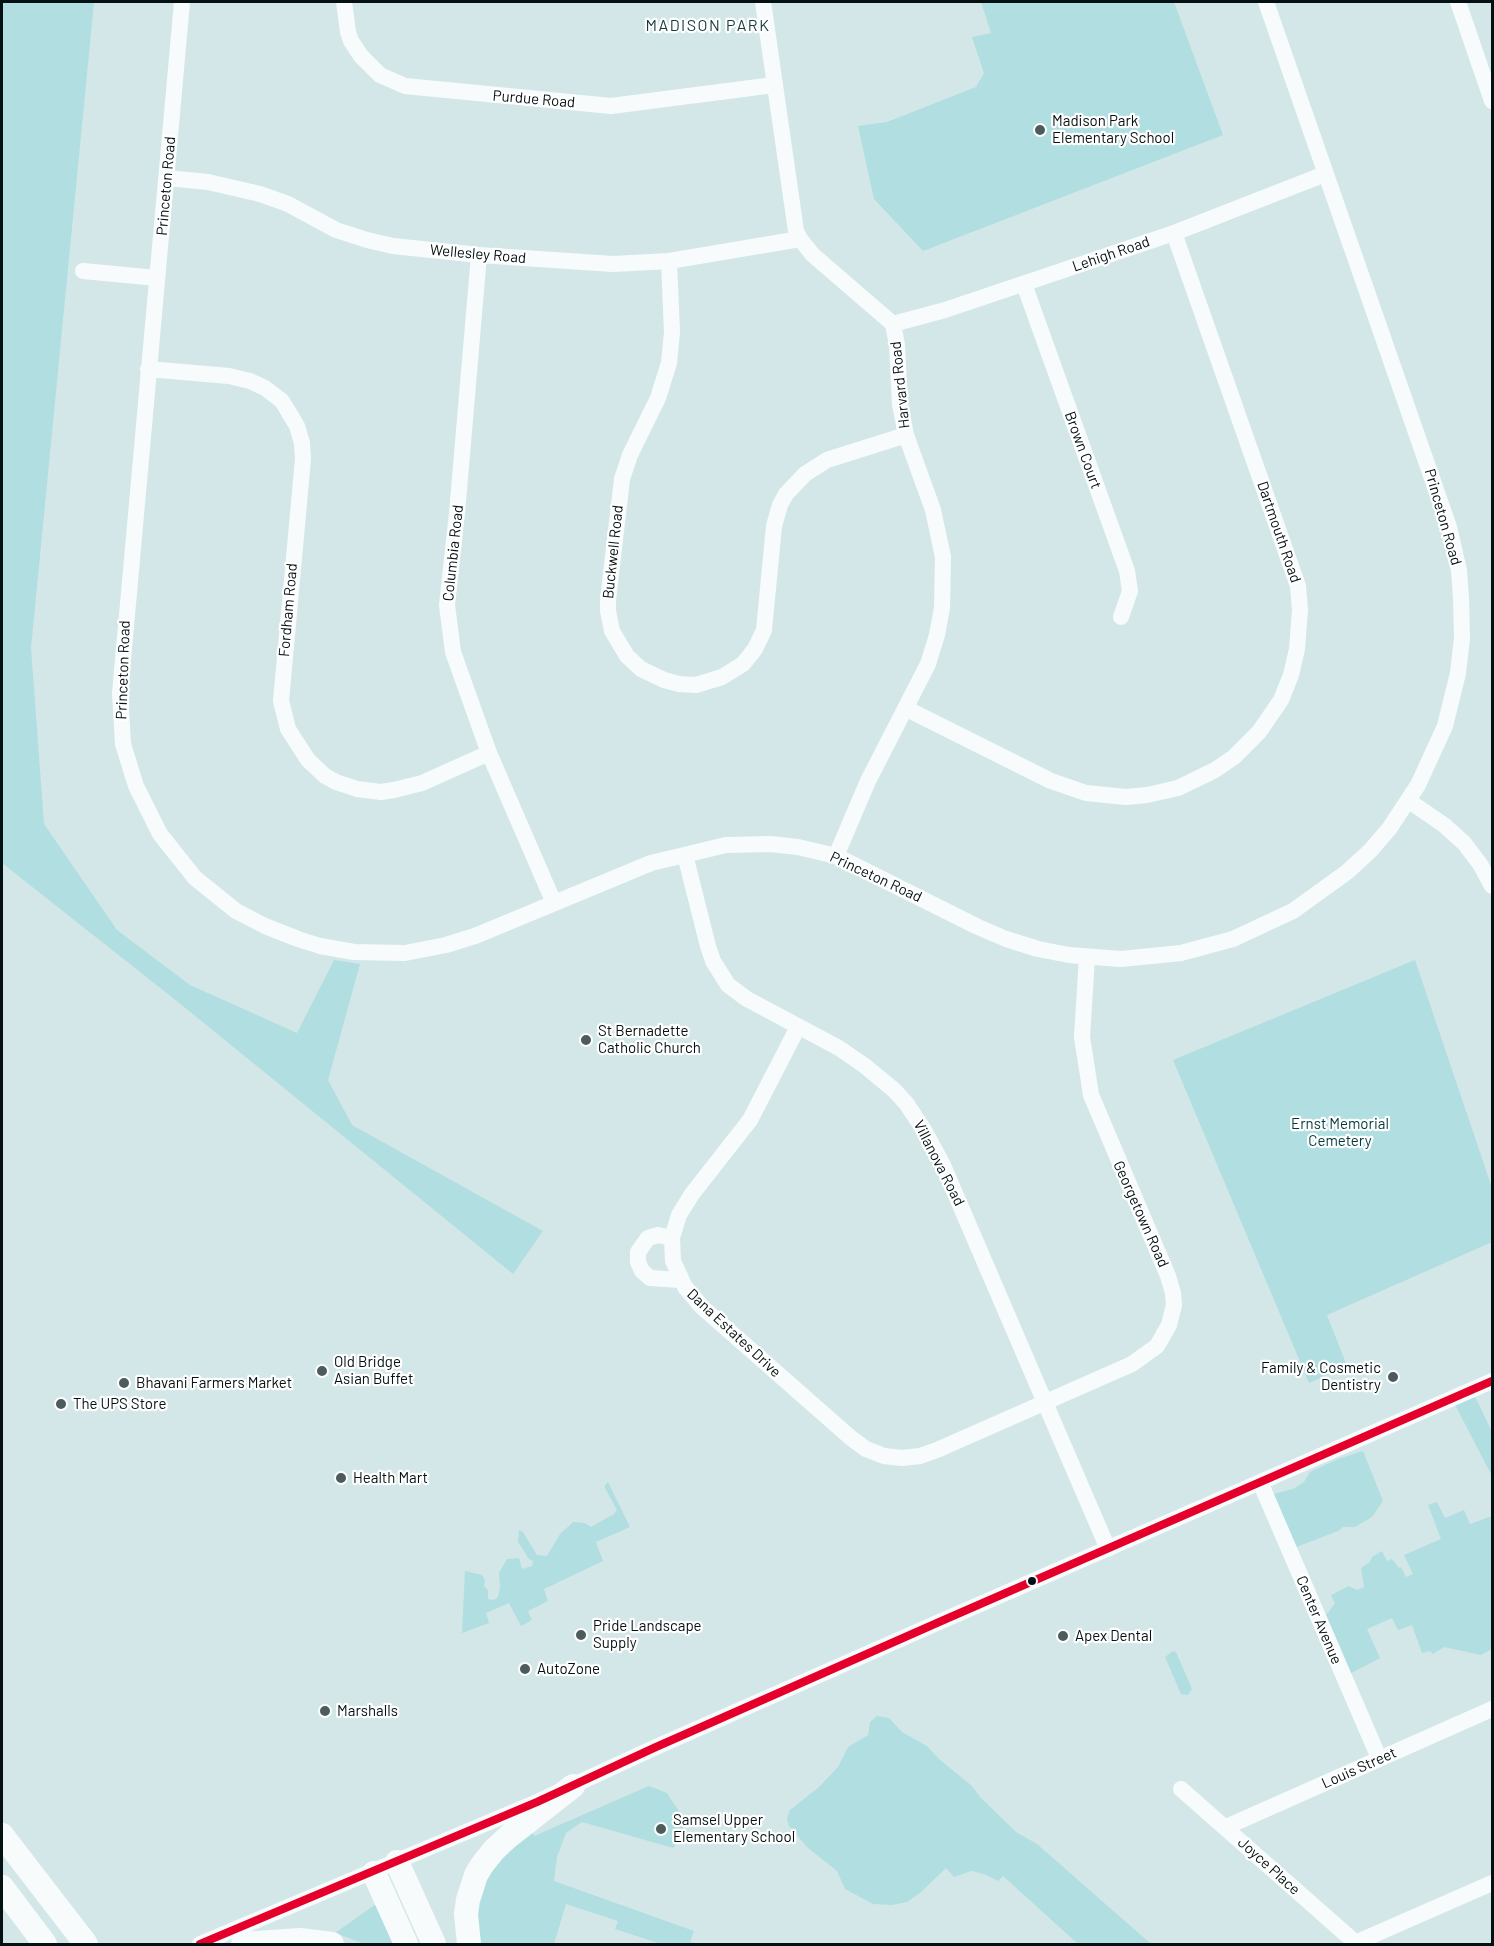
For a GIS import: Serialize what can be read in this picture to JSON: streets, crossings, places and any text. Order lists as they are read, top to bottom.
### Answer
{
  "streets": {
    "street": [
      "Purdue Road",
      "Princeton Road",
      "Wellesley Road",
      "Lehigh Road",
      "Harvard Road",
      "Brown Court",
      "Dartmouth Road",
      "Buckwell Road",
      "Columbia Road",
      "Fordham Road",
      "Villanova Road",
      "Georgetown Road",
      "Dana Estates Drive",
      "Center Avenue",
      "Louis Street",
      "Joyce Place"
    ]
  },
  "crossings": [
    ["Purdue Road", "Harvard Road"],
    ["Princeton Road", "Wellesley Road"],
    ["Princeton Road", "Lehigh Road"],
    ["Princeton Road", "Harvard Road"],
    ["Princeton Road", "Columbia Road"],
    ["Princeton Road", "Fordham Road"],
    ["Princeton Road", "Villanova Road"],
    ["Princeton Road", "Georgetown Road"],
    ["Wellesley Road", "Harvard Road"],
    ["Wellesley Road", "Buckwell Road"],
    ["Wellesley Road", "Columbia Road"],
    ["Lehigh Road", "Harvard Road"],
    ["Lehigh Road", "Brown Court"],
    ["Lehigh Road", "Dartmouth Road"],
    ["Harvard Road", "Dartmouth Road"],
    ["Harvard Road", "Buckwell Road"],
    ["Columbia Road", "Fordham Road"],
    ["Villanova Road", "Georgetown Road"],
    ["Villanova Road", "Dana Estates Drive"],
    ["Georgetown Road", "Dana Estates Drive"],
    ["Center Avenue", "Louis Street"],
    ["Louis Street", "Joyce Place"]
  ],
  "districts": ["MADISON PARK"],
  "parks": ["Ernst Memorial Cemetery"],
  "places": [
    "Madison Park Elementary School",
    "St Bernadette Catholic Church",
    "Old Bridge Asian Buffet",
    "Family & Cosmetic Dentistry",
    "Bhavani Farmers Market",
    "The UPS Store",
    "Health Mart",
    "Pride Landscape Supply",
    "Apex Dental",
    "AutoZone",
    "Marshalls",
    "Samsel Upper Elementary School"
  ]
}
